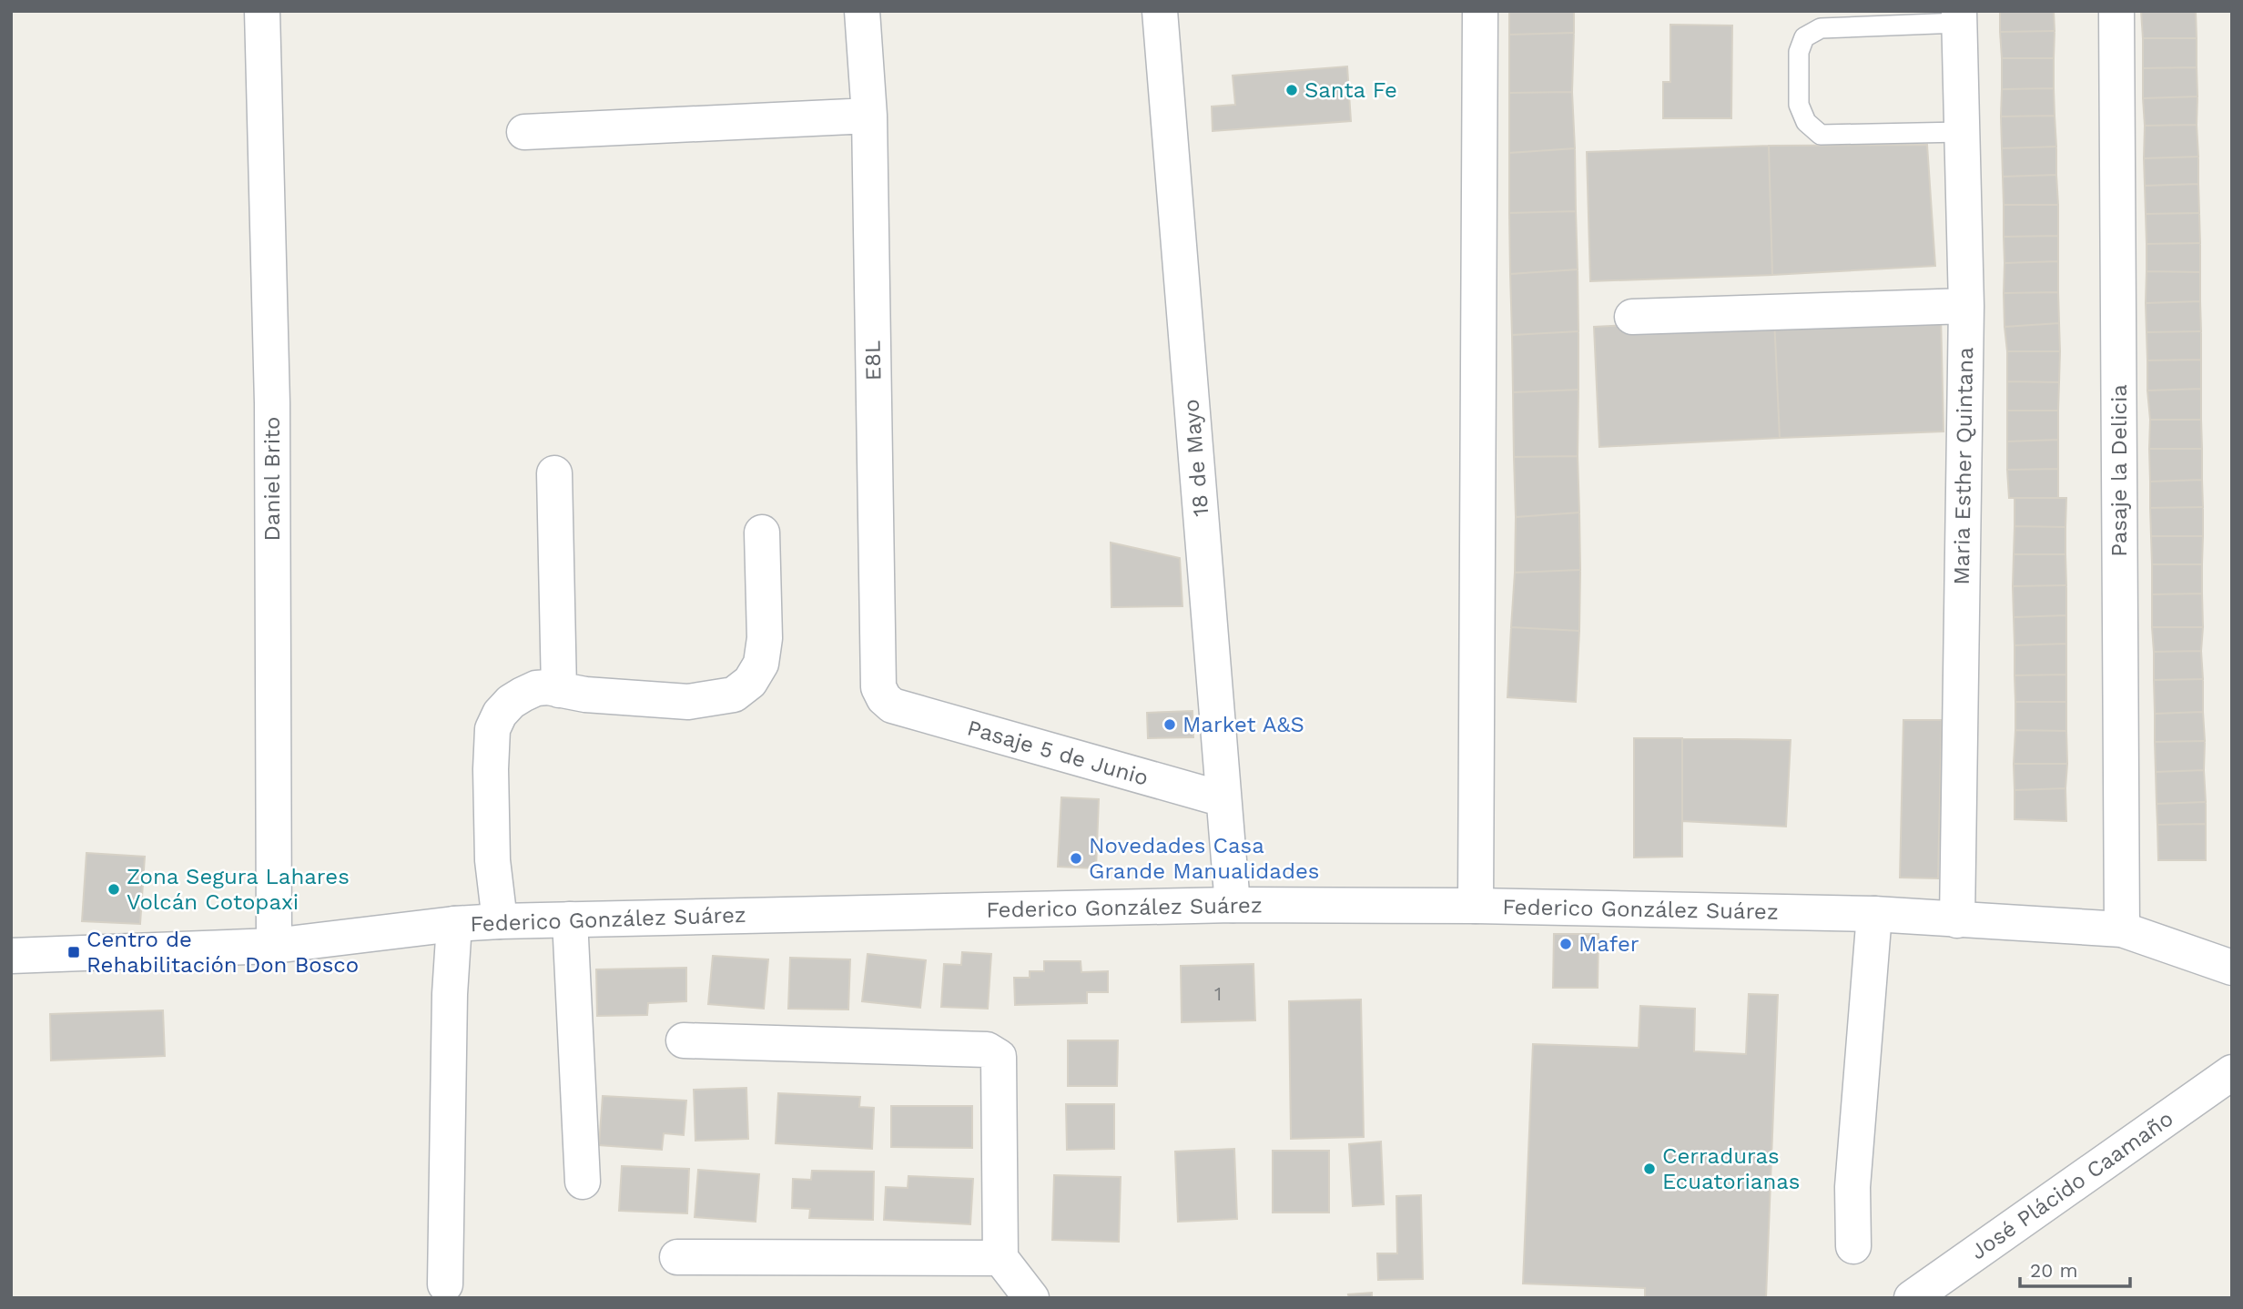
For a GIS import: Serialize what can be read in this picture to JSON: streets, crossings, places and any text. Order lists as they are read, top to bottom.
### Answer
{
  "streets": {
    "street": [
      "E8L",
      "18 de Mayo",
      "Maria Esther Quintana",
      "Pasaje la Delicia",
      "Daniel Brito",
      "Pasaje 5 de Junio",
      "Federico González Suárez",
      "José Plácido Caamaño"
    ]
  },
  "crossings": [
    ["E8L", "Pasaje 5 de Junio"],
    ["18 de Mayo", "Pasaje 5 de Junio"],
    ["18 de Mayo", "Federico González Suárez"],
    ["Maria Esther Quintana", "Federico González Suárez"],
    ["Pasaje la Delicia", "Federico González Suárez"],
    ["Daniel Brito", "Federico González Suárez"]
  ],
  "places": {
    "other": [
      "Santa Fe",
      "Market A&S",
      "Novedades Casa Grande Manualidades",
      "Zona Segura Lahares Volcán Cotopaxi",
      "Mafer",
      "Cerraduras Ecuatorianas"
    ],
    "transit": ["Centro de Rehabilitación Don Bosco"]
  },
  "house_numbers": ["1"],
  "scale_bar": "20 m"
}
